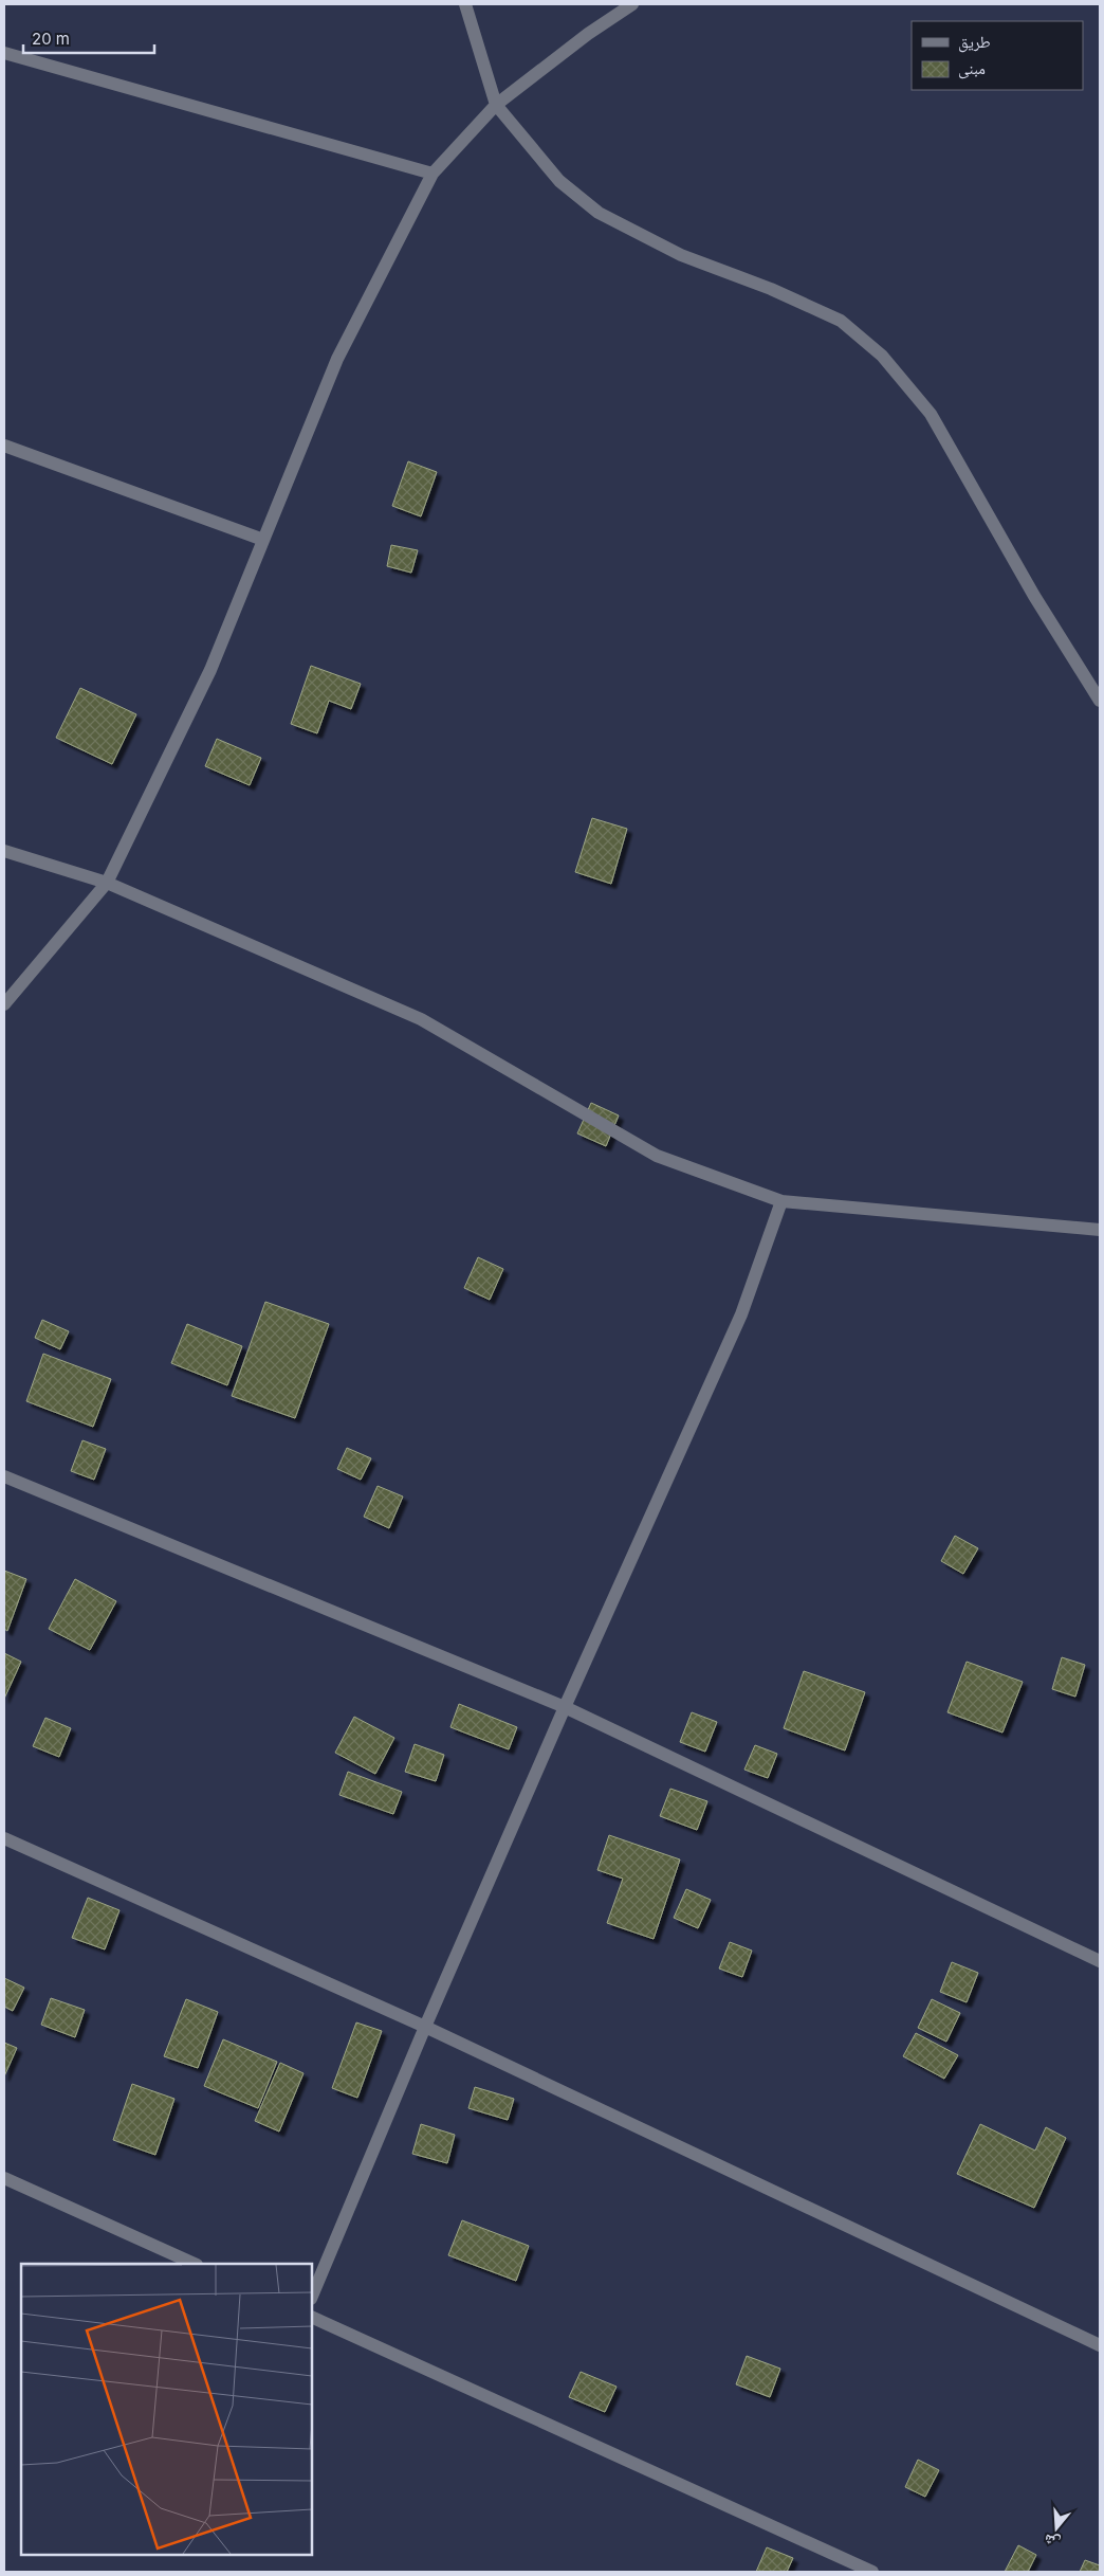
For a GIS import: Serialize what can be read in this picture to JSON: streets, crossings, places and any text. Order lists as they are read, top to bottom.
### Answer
{
  "legend": ["طريق", "مبنى"],
  "scale_bar": "20 m",
  "north": "bottom"
}
